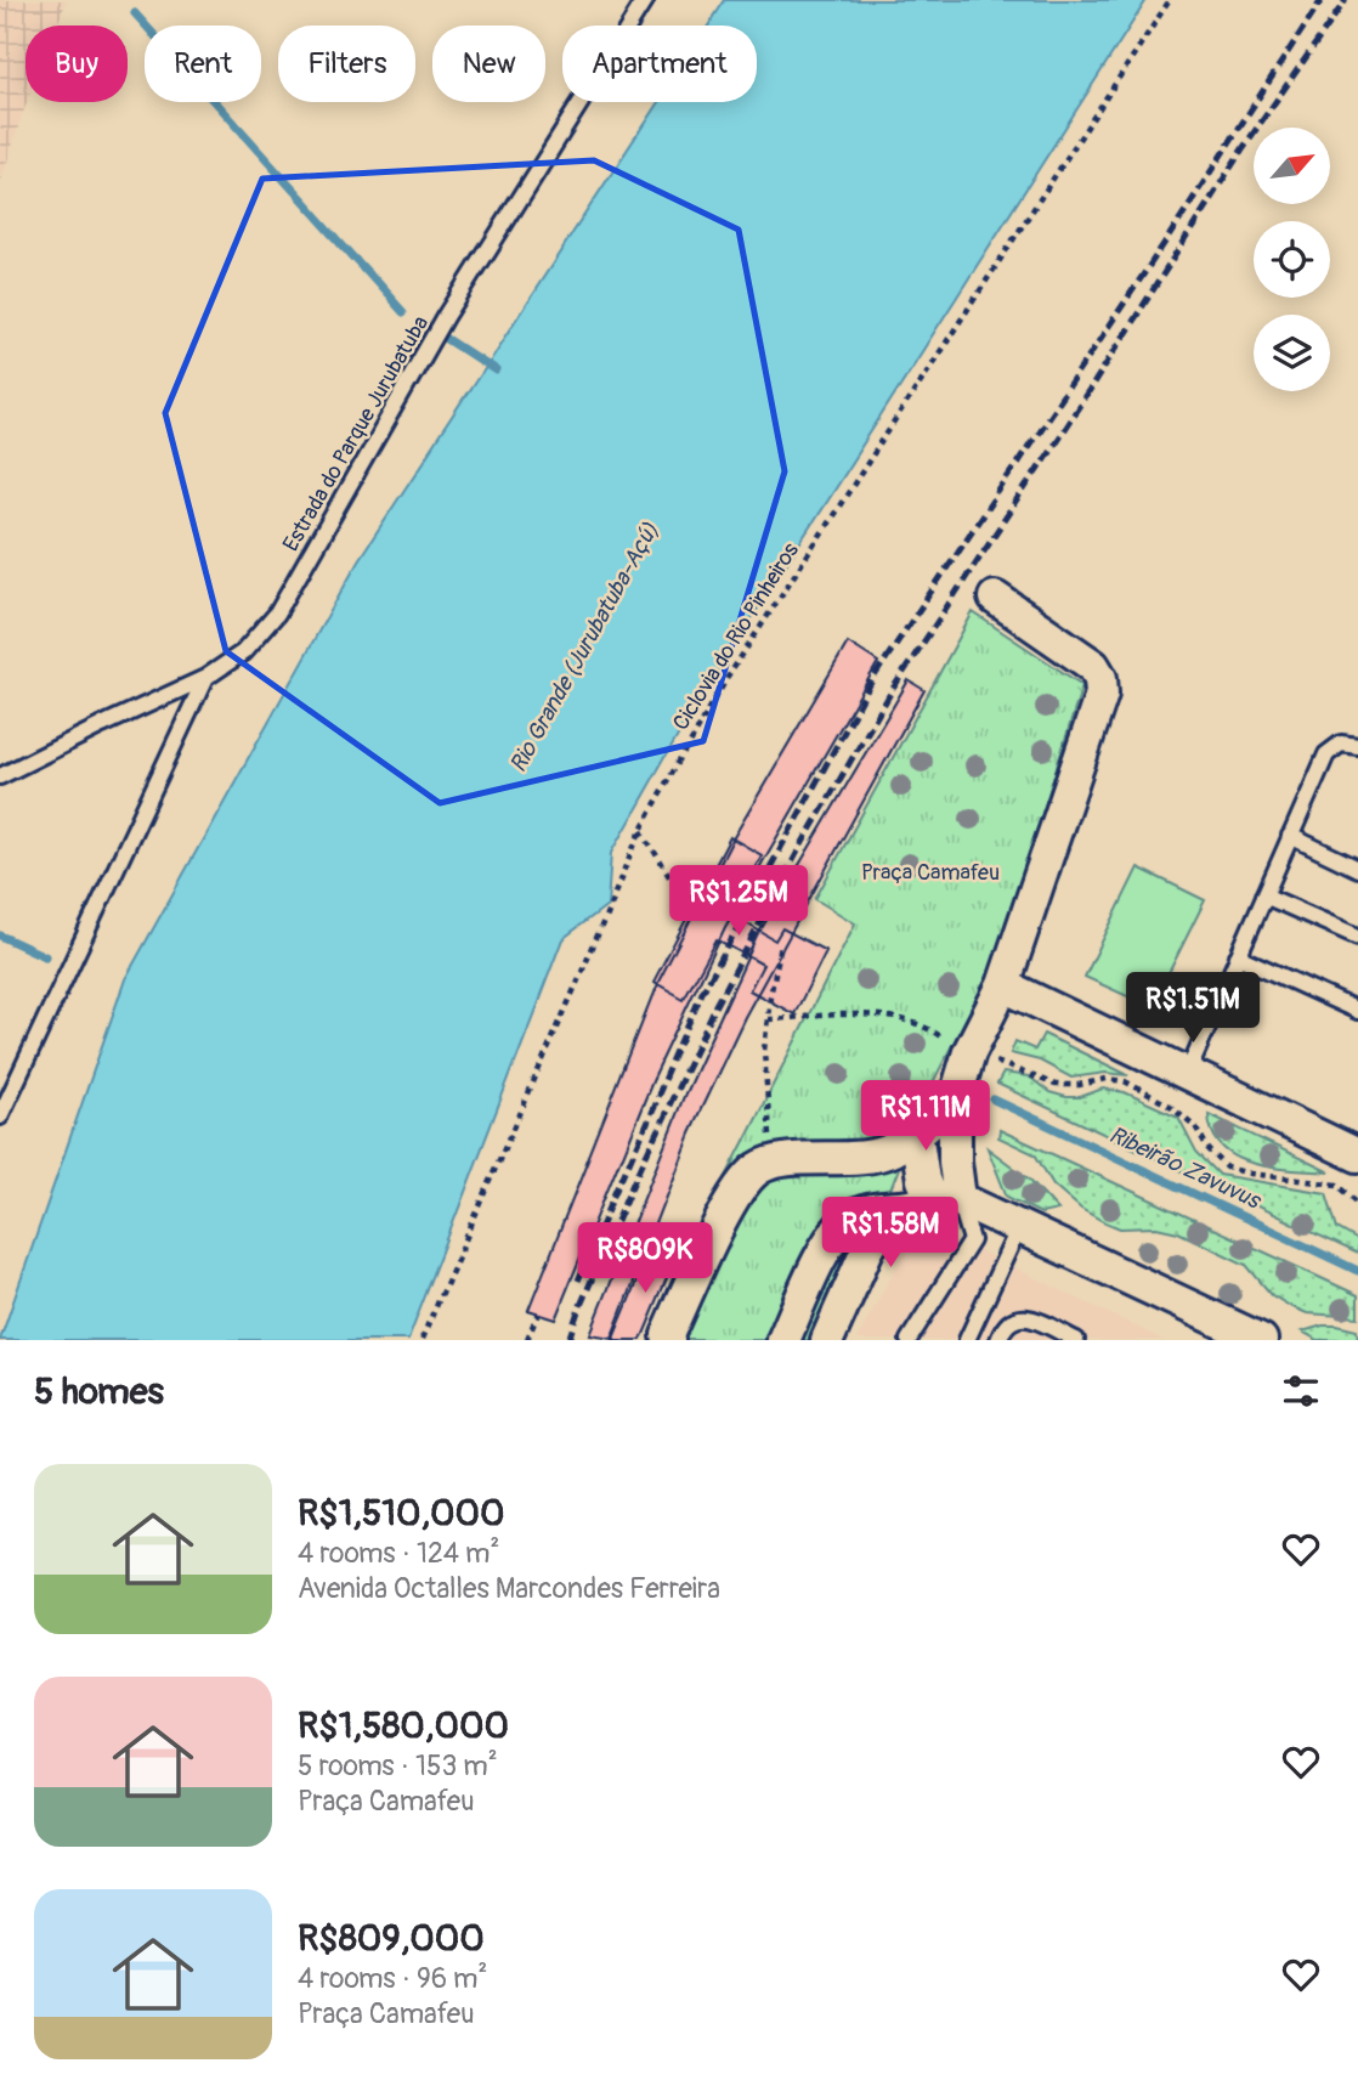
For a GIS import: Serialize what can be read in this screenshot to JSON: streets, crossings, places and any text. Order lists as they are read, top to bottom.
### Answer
{
  "streets": {
    "lane": ["Estrada do Parque Jurubatuba"],
    "path": ["Ciclovia do Rio Pinheiros"]
  },
  "water": ["Rio Grande (Jurubatuba-Açú)", "Ribeirão Zavuvus"],
  "parks": ["Praça Camafeu"],
  "north": "top right",
  "page": {
    "chip": [
      "Buy",
      "Rent",
      "Filters",
      "New",
      "Apartment"
    ],
    "price": [
      "R$1.25M",
      "R$1.51M",
      "R$1.11M",
      "R$1.58M",
      "R$809K"
    ],
    "heading": "5 homes",
    "list": [
      {
        "name": "R$1,510,000",
        "note": "4 rooms · 124 m² · Avenida Octalles Marcondes Ferreira"
      },
      {
        "name": "R$1,580,000",
        "note": "5 rooms · 153 m² · Praça Camafeu"
      },
      {
        "name": "R$809,000",
        "note": "4 rooms · 96 m² · Praça Camafeu"
      }
    ]
  }
}
